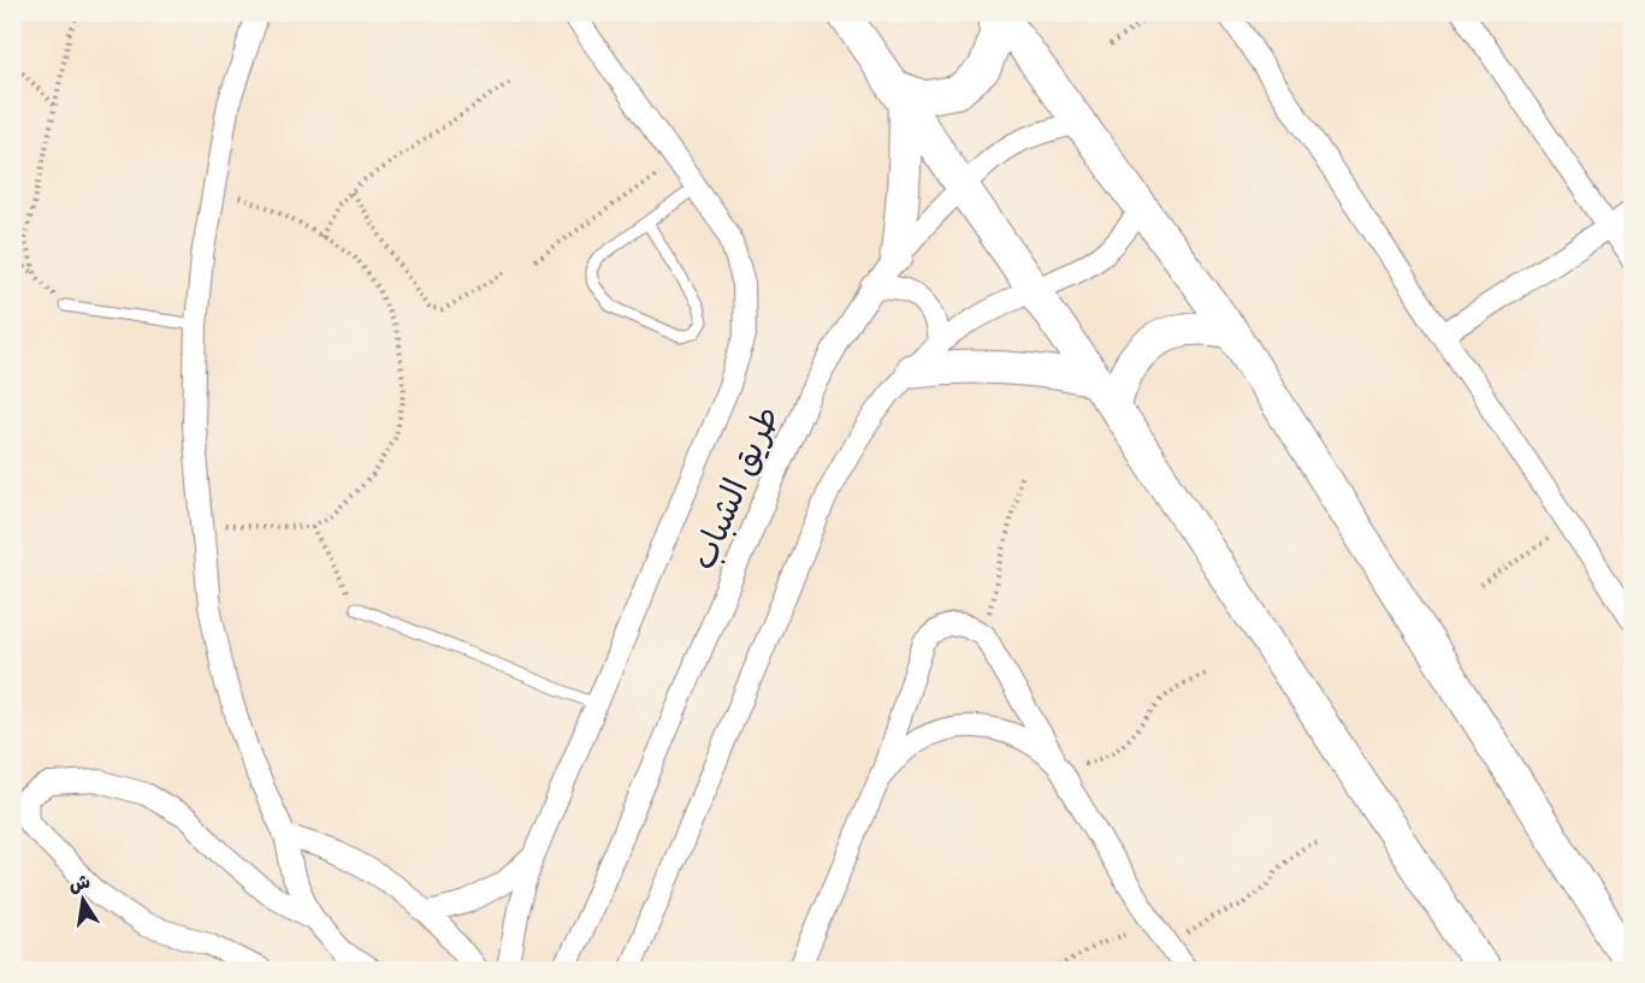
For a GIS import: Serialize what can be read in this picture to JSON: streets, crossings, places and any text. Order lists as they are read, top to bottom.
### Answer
{
  "streets": {
    "street": ["طريق الشباب"]
  },
  "north": "top"
}
